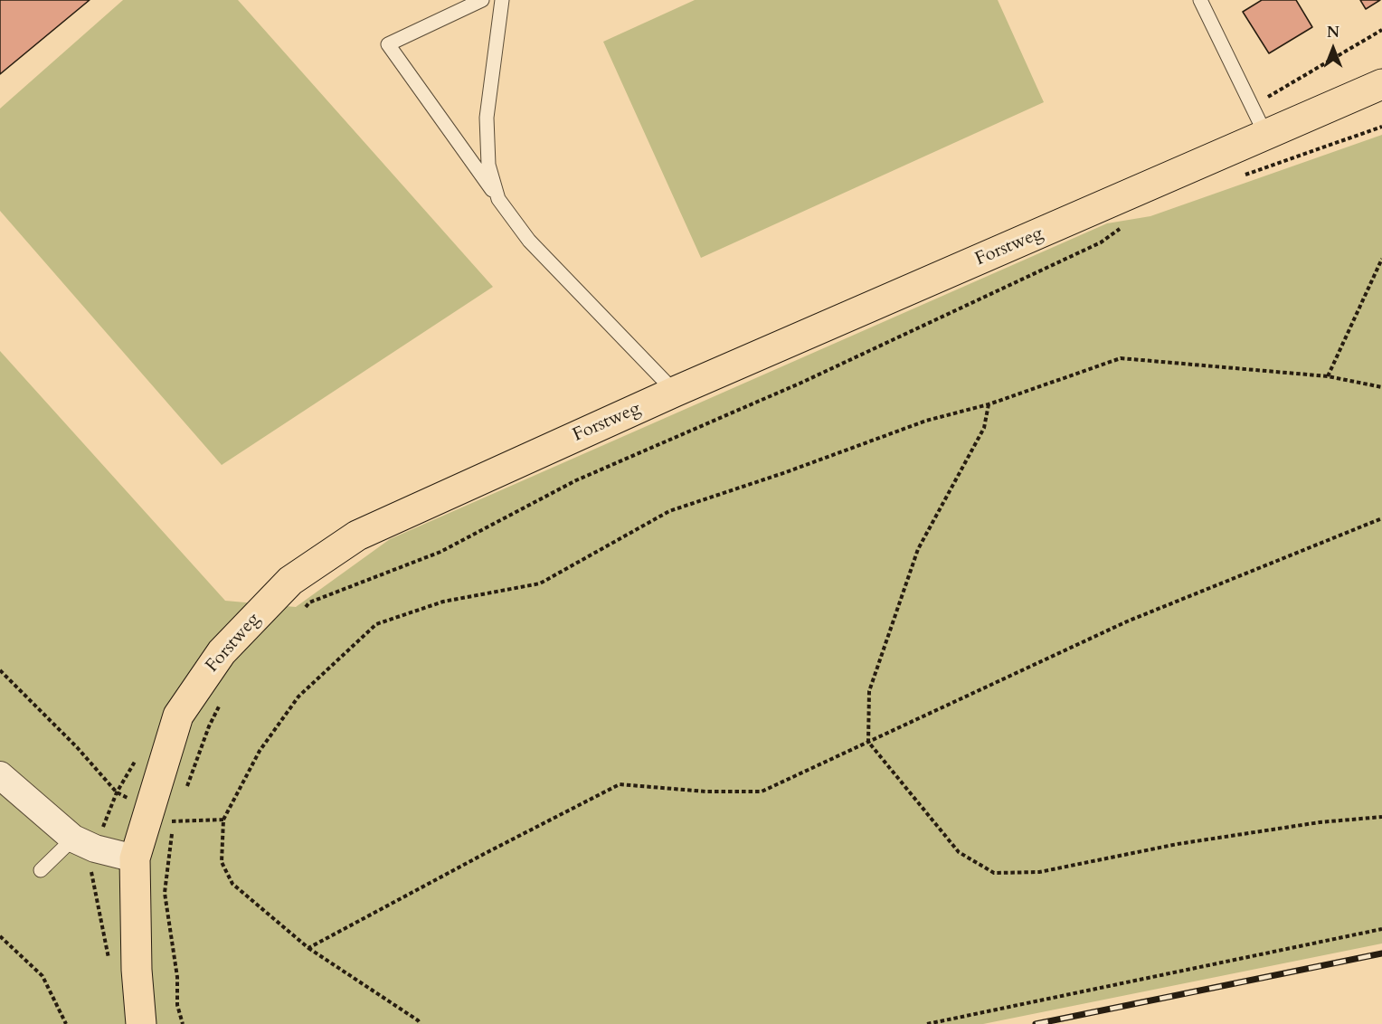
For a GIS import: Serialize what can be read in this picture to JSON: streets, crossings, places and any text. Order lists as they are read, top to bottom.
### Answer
{
  "streets": {
    "main road": ["Forstweg"]
  },
  "north": "top"
}
